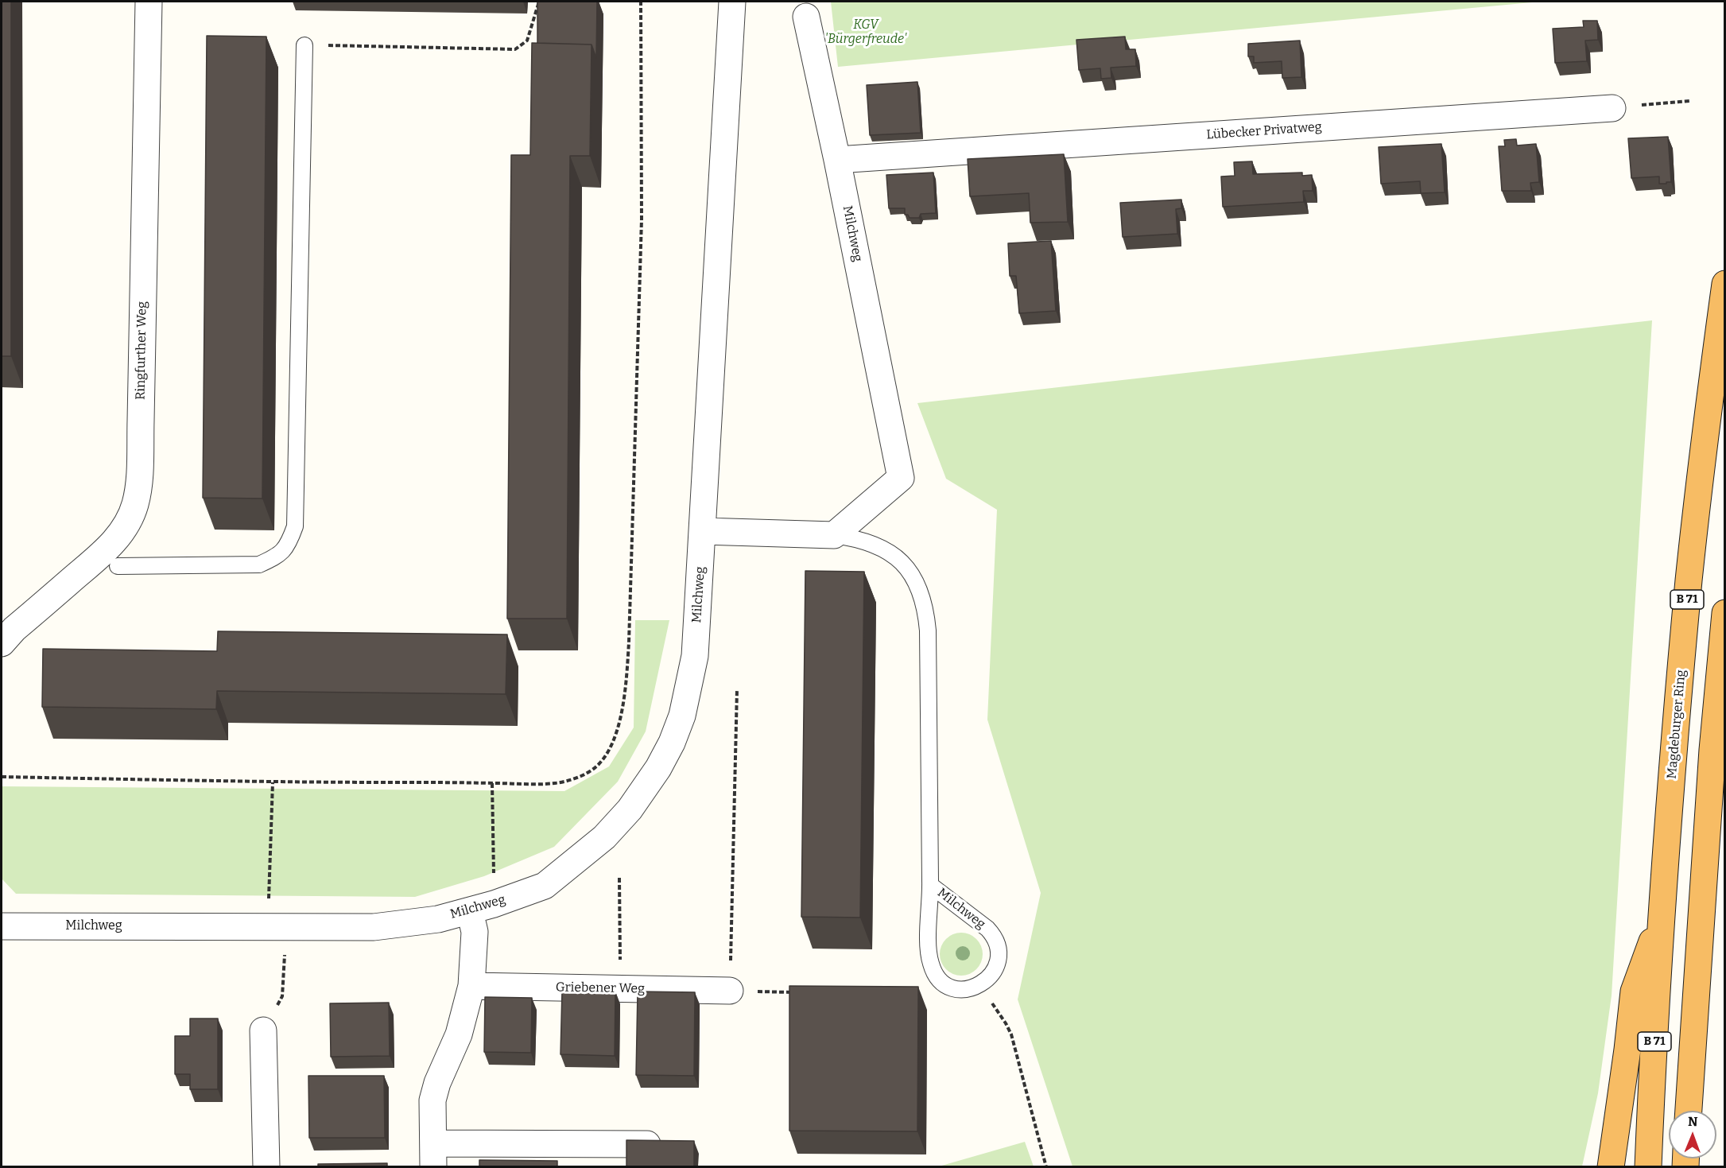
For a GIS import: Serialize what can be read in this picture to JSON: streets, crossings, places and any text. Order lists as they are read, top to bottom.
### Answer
{
  "streets": {
    "highway": ["B 71", "Magdeburger Ring"],
    "street": [
      "Lübecker Privatweg",
      "Milchweg",
      "Ringfurther Weg",
      "Griebener Weg"
    ]
  },
  "crossings": [
    ["Lübecker Privatweg", "Milchweg"]
  ],
  "parks": ["KGV 'Bürgerfreude'"],
  "north": "top"
}
